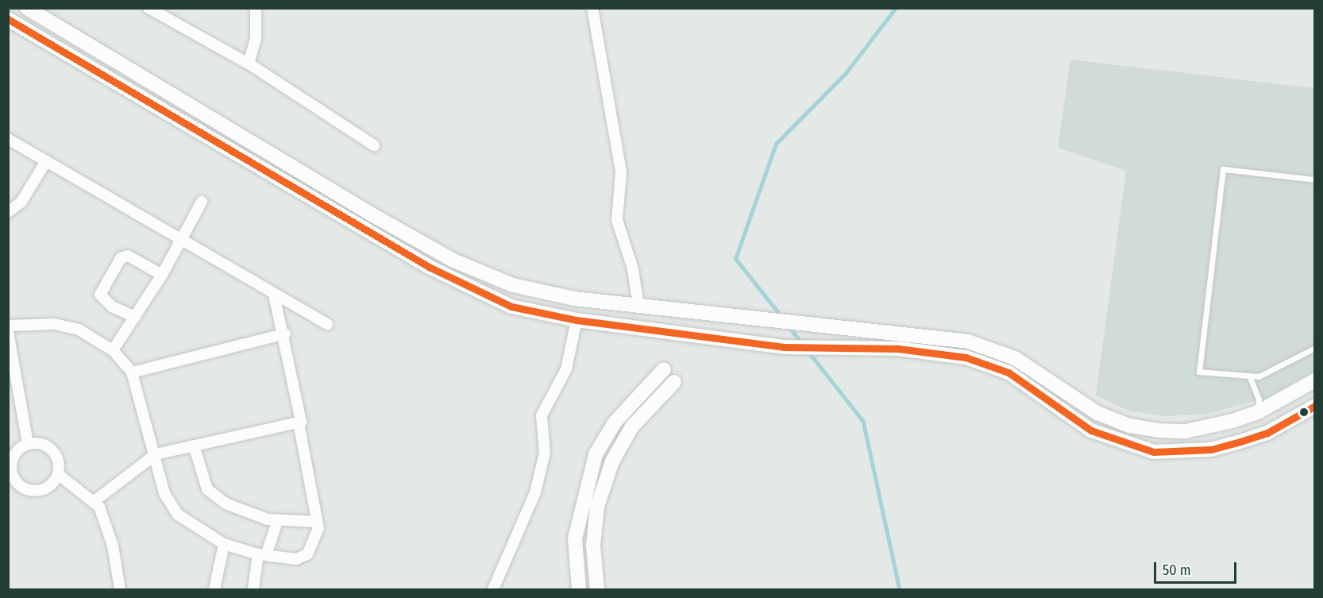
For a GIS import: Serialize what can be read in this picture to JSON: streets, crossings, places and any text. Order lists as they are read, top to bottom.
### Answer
{
  "scale_bar": "50 m"
}
